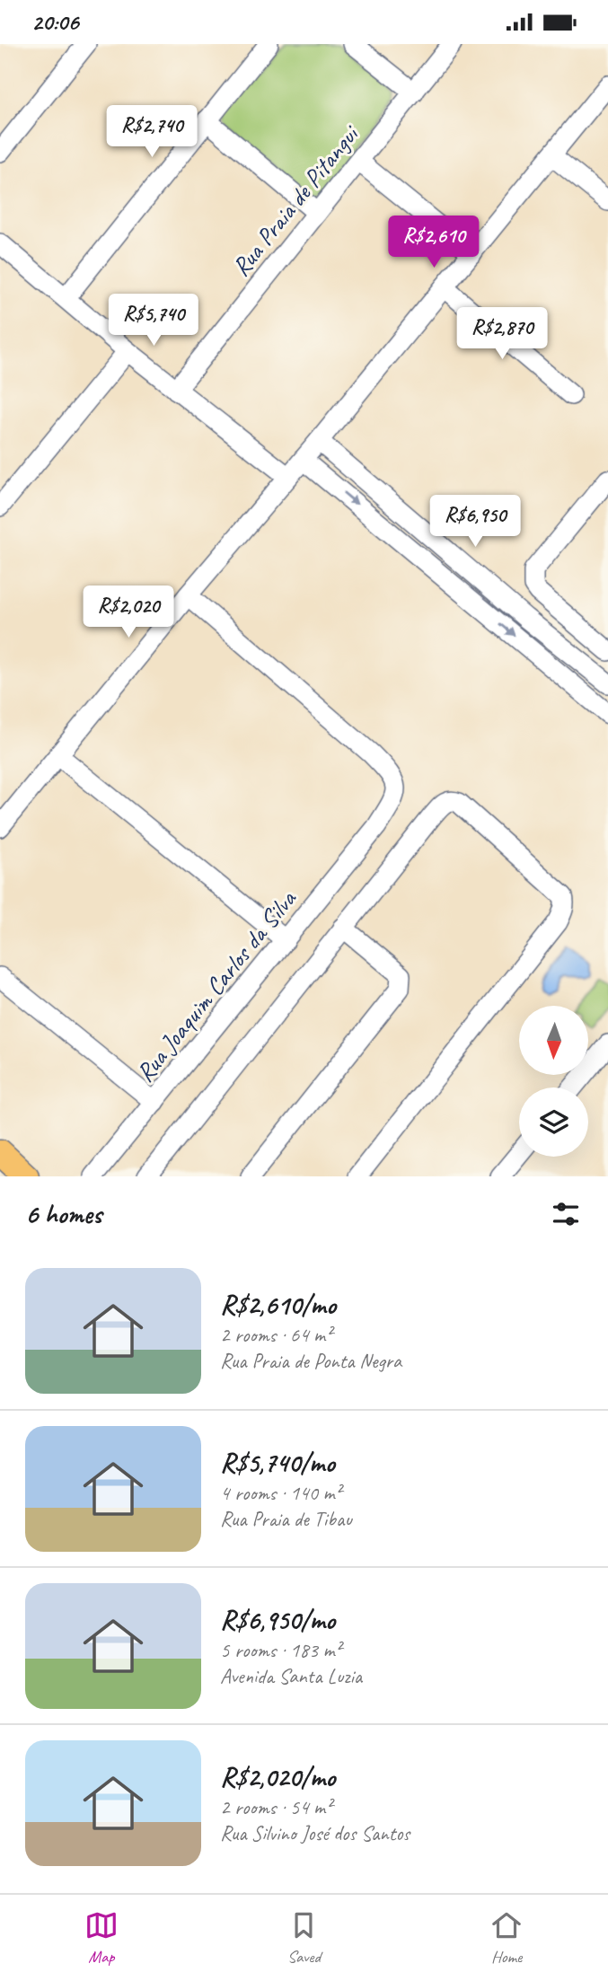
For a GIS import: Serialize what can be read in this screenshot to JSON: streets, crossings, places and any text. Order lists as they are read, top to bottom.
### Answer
{
  "streets": {
    "street": ["Rua Praia de Pitangui", "Rua Joaquim Carlos da Silva"]
  },
  "north": "bottom",
  "page": {
    "status": "20:06",
    "price": [
      "R$2,740",
      "R$2,610",
      "R$5,740",
      "R$2,870",
      "R$6,950",
      "R$2,020"
    ],
    "heading": "6 homes",
    "list": [
      {
        "name": "R$2,610/mo",
        "note": "2 rooms · 64 m² · Rua Praia de Ponta Negra"
      },
      {
        "name": "R$5,740/mo",
        "note": "4 rooms · 140 m² · Rua Praia de Tibau"
      },
      {
        "name": "R$6,950/mo",
        "note": "5 rooms · 183 m² · Avenida Santa Luzia"
      },
      {
        "name": "R$2,020/mo",
        "note": "2 rooms · 54 m² · Rua Silvino José dos Santos"
      }
    ],
    "tabs": ["Map", "Saved", "Home"]
  }
}
